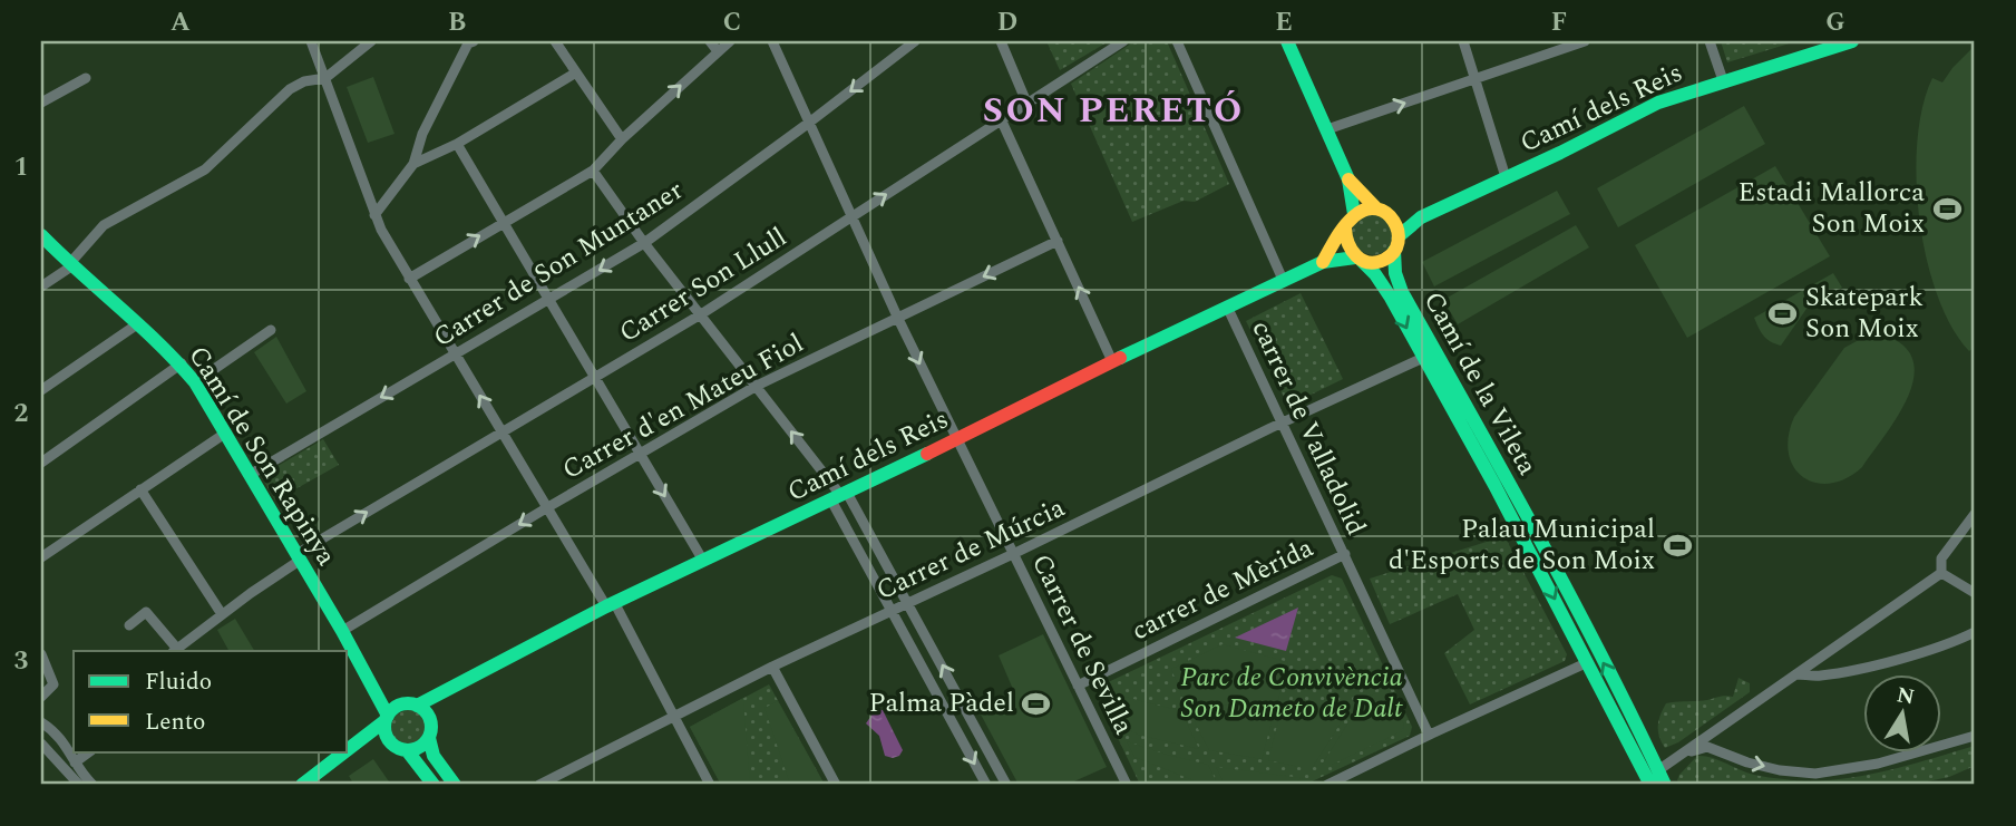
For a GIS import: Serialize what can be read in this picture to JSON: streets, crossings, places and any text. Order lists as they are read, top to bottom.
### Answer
{
  "streets": {
    "street": [
      "Camí dels Reis",
      "Carrer de Son Muntaner",
      "Carrer Son Llull",
      "Camí de la Vileta",
      "Carrer d'en Mateu Fiol",
      "carrer de Valladolid",
      "Camí de Son Rapinya",
      "Carrer de Múrcia",
      "carrer de Mèrida",
      "Carrer de Sevilla"
    ]
  },
  "crossings": [
    ["Camí dels Reis", "Camí de la Vileta"],
    ["Camí dels Reis", "carrer de Valladolid"],
    ["Camí dels Reis", "Camí de Son Rapinya"],
    ["Camí dels Reis", "Carrer de Sevilla"],
    ["Carrer de Son Muntaner", "Camí de Son Rapinya"],
    ["Carrer de Son Muntaner", "Carrer de Sevilla"],
    ["Carrer Son Llull", "Camí de Son Rapinya"],
    ["Carrer Son Llull", "Carrer de Sevilla"],
    ["Camí de la Vileta", "Carrer de Múrcia"],
    ["Carrer d'en Mateu Fiol", "Camí de Son Rapinya"],
    ["Carrer d'en Mateu Fiol", "Carrer de Sevilla"],
    ["carrer de Valladolid", "Carrer de Múrcia"],
    ["carrer de Valladolid", "carrer de Mèrida"],
    ["Carrer de Múrcia", "Carrer de Sevilla"],
    ["carrer de Mèrida", "Carrer de Sevilla"]
  ],
  "one_way": ["Carrer de Son Muntaner", "Carrer Son Llull", "Carrer d'en Mateu Fiol"],
  "districts": ["SON PERETÓ"],
  "parks": ["Parc de Convivència Son Dameto de Dalt"],
  "places": {
    "sports": [
      "Estadi Mallorca Son Moix",
      "Skatepark Son Moix",
      "Palau Municipal d'Esports de Son Moix",
      "Palma Pàdel"
    ]
  },
  "legend": ["Fluido", "Lento"],
  "north": "top",
  "grid": {
    "columns": [
      "A",
      "B",
      "C",
      "D",
      "E",
      "F",
      "G"
    ],
    "rows": ["1", "2", "3"]
  }
}
